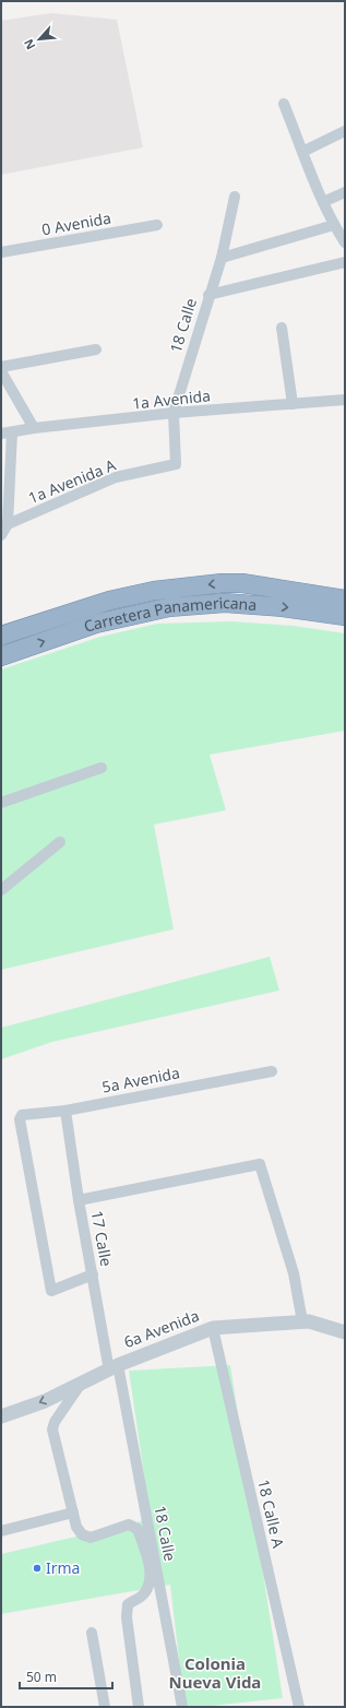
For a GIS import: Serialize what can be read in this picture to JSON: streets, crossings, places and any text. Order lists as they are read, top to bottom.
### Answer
{
  "streets": {
    "highway": ["Carretera Panamericana"],
    "street": [
      "0 Avenida",
      "18 Calle",
      "1a Avenida",
      "1a Avenida A",
      "5a Avenida",
      "17 Calle",
      "6a Avenida",
      "18 Calle A"
    ]
  },
  "crossings": [
    ["18 Calle", "1a Avenida"],
    ["18 Calle", "1a Avenida A"],
    ["18 Calle", "17 Calle"],
    ["18 Calle", "6a Avenida"],
    ["5a Avenida", "17 Calle"],
    ["17 Calle", "6a Avenida"],
    ["6a Avenida", "18 Calle A"]
  ],
  "districts": ["Colonia Nueva Vida"],
  "places": ["Irma"],
  "scale_bar": "50 m",
  "north": "bottom left"
}
